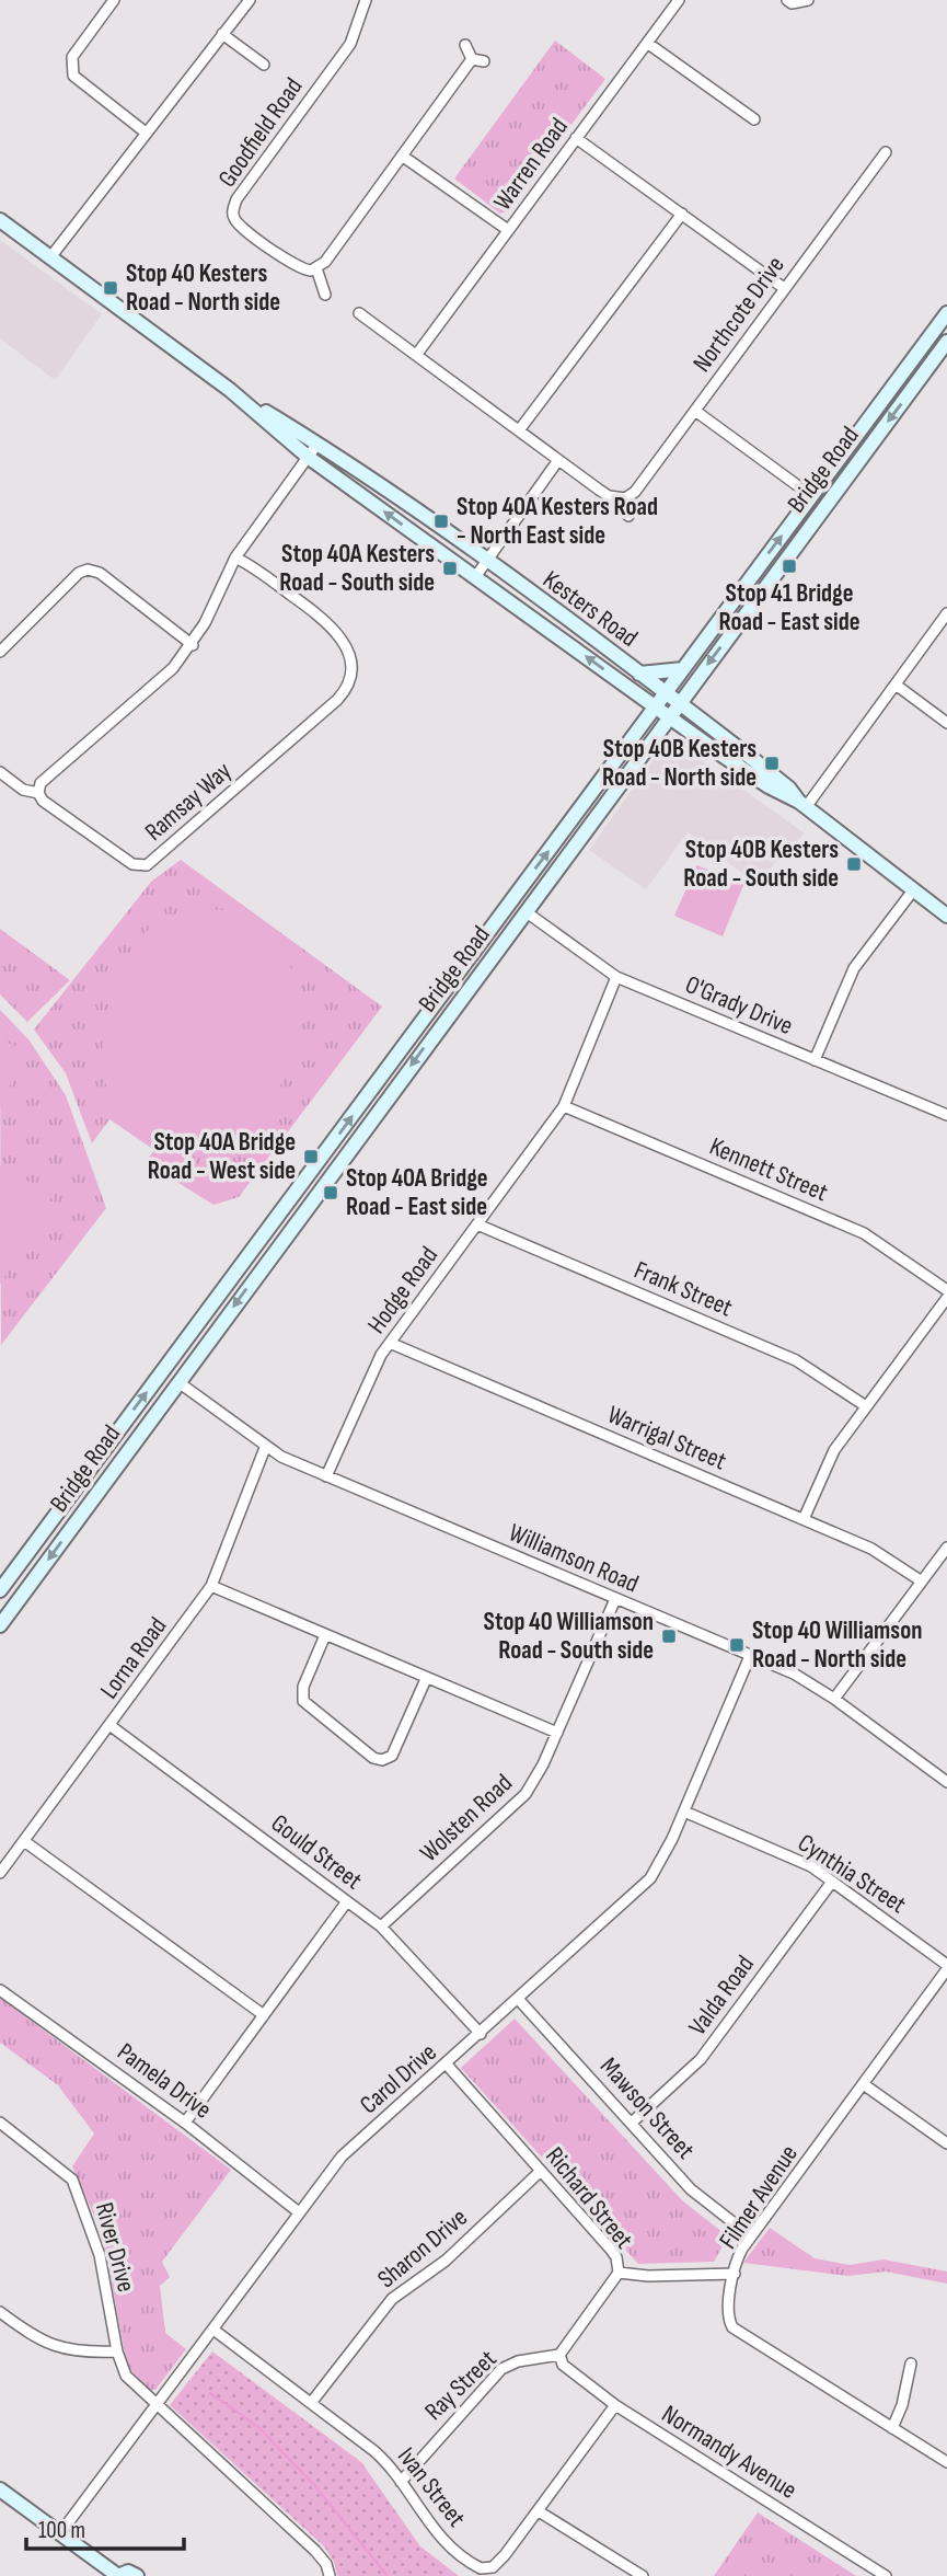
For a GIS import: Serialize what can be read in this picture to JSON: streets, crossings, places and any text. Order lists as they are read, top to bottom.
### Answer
{
  "streets": {
    "main road": ["Bridge Road", "Kesters Road"],
    "street": [
      "Goodfield Road",
      "Warren Road",
      "Northcote Drive",
      "Ramsay Way",
      "O'Grady Drive",
      "Kennett Street",
      "Frank Street",
      "Hodge Road",
      "Warrigal Street",
      "Williamson Road",
      "Lorna Road",
      "Wolsten Road",
      "Gould Street",
      "Cynthia Street",
      "Valda Road",
      "Carol Drive",
      "Pamela Drive",
      "Mawson Street",
      "Filmer Avenue",
      "Richard Street",
      "River Drive",
      "Sharon Drive",
      "Ray Street",
      "Normandy Avenue",
      "Ivan Street"
    ]
  },
  "crossings": [
    ["Bridge Road", "Kesters Road"],
    ["Bridge Road", "O'Grady Drive"],
    ["Bridge Road", "Williamson Road"],
    ["O'Grady Drive", "Hodge Road"],
    ["Kennett Street", "Hodge Road"],
    ["Frank Street", "Hodge Road"],
    ["Hodge Road", "Warrigal Street"],
    ["Hodge Road", "Williamson Road"],
    ["Williamson Road", "Lorna Road"],
    ["Williamson Road", "Wolsten Road"],
    ["Williamson Road", "Carol Drive"],
    ["Lorna Road", "Gould Street"],
    ["Wolsten Road", "Gould Street"],
    ["Gould Street", "Carol Drive"],
    ["Cynthia Street", "Valda Road"],
    ["Cynthia Street", "Carol Drive"],
    ["Cynthia Street", "Filmer Avenue"],
    ["Valda Road", "Mawson Street"],
    ["Carol Drive", "Pamela Drive"],
    ["Carol Drive", "Mawson Street"],
    ["Carol Drive", "Richard Street"],
    ["Carol Drive", "River Drive"],
    ["Carol Drive", "Ivan Street"],
    ["Mawson Street", "Filmer Avenue"],
    ["Filmer Avenue", "Richard Street"],
    ["Richard Street", "Sharon Drive"],
    ["Sharon Drive", "Ivan Street"],
    ["Ray Street", "Normandy Avenue"],
    ["Ray Street", "Ivan Street"],
    ["Normandy Avenue", "Ivan Street"]
  ],
  "places": {
    "transit": [
      "Stop 40 Kesters Road - North side",
      "Stop 40A Kesters Road - North East side",
      "Stop 41 Bridge Road - East side",
      "Stop 40A Kesters Road - South side",
      "Stop 40B Kesters Road - North side",
      "Stop 40B Kesters Road - South side",
      "Stop 40A Bridge Road - West side",
      "Stop 40A Bridge Road - East side",
      "Stop 40 Williamson Road - South side",
      "Stop 40 Williamson Road - North side"
    ]
  },
  "scale_bar": "100 m"
}
